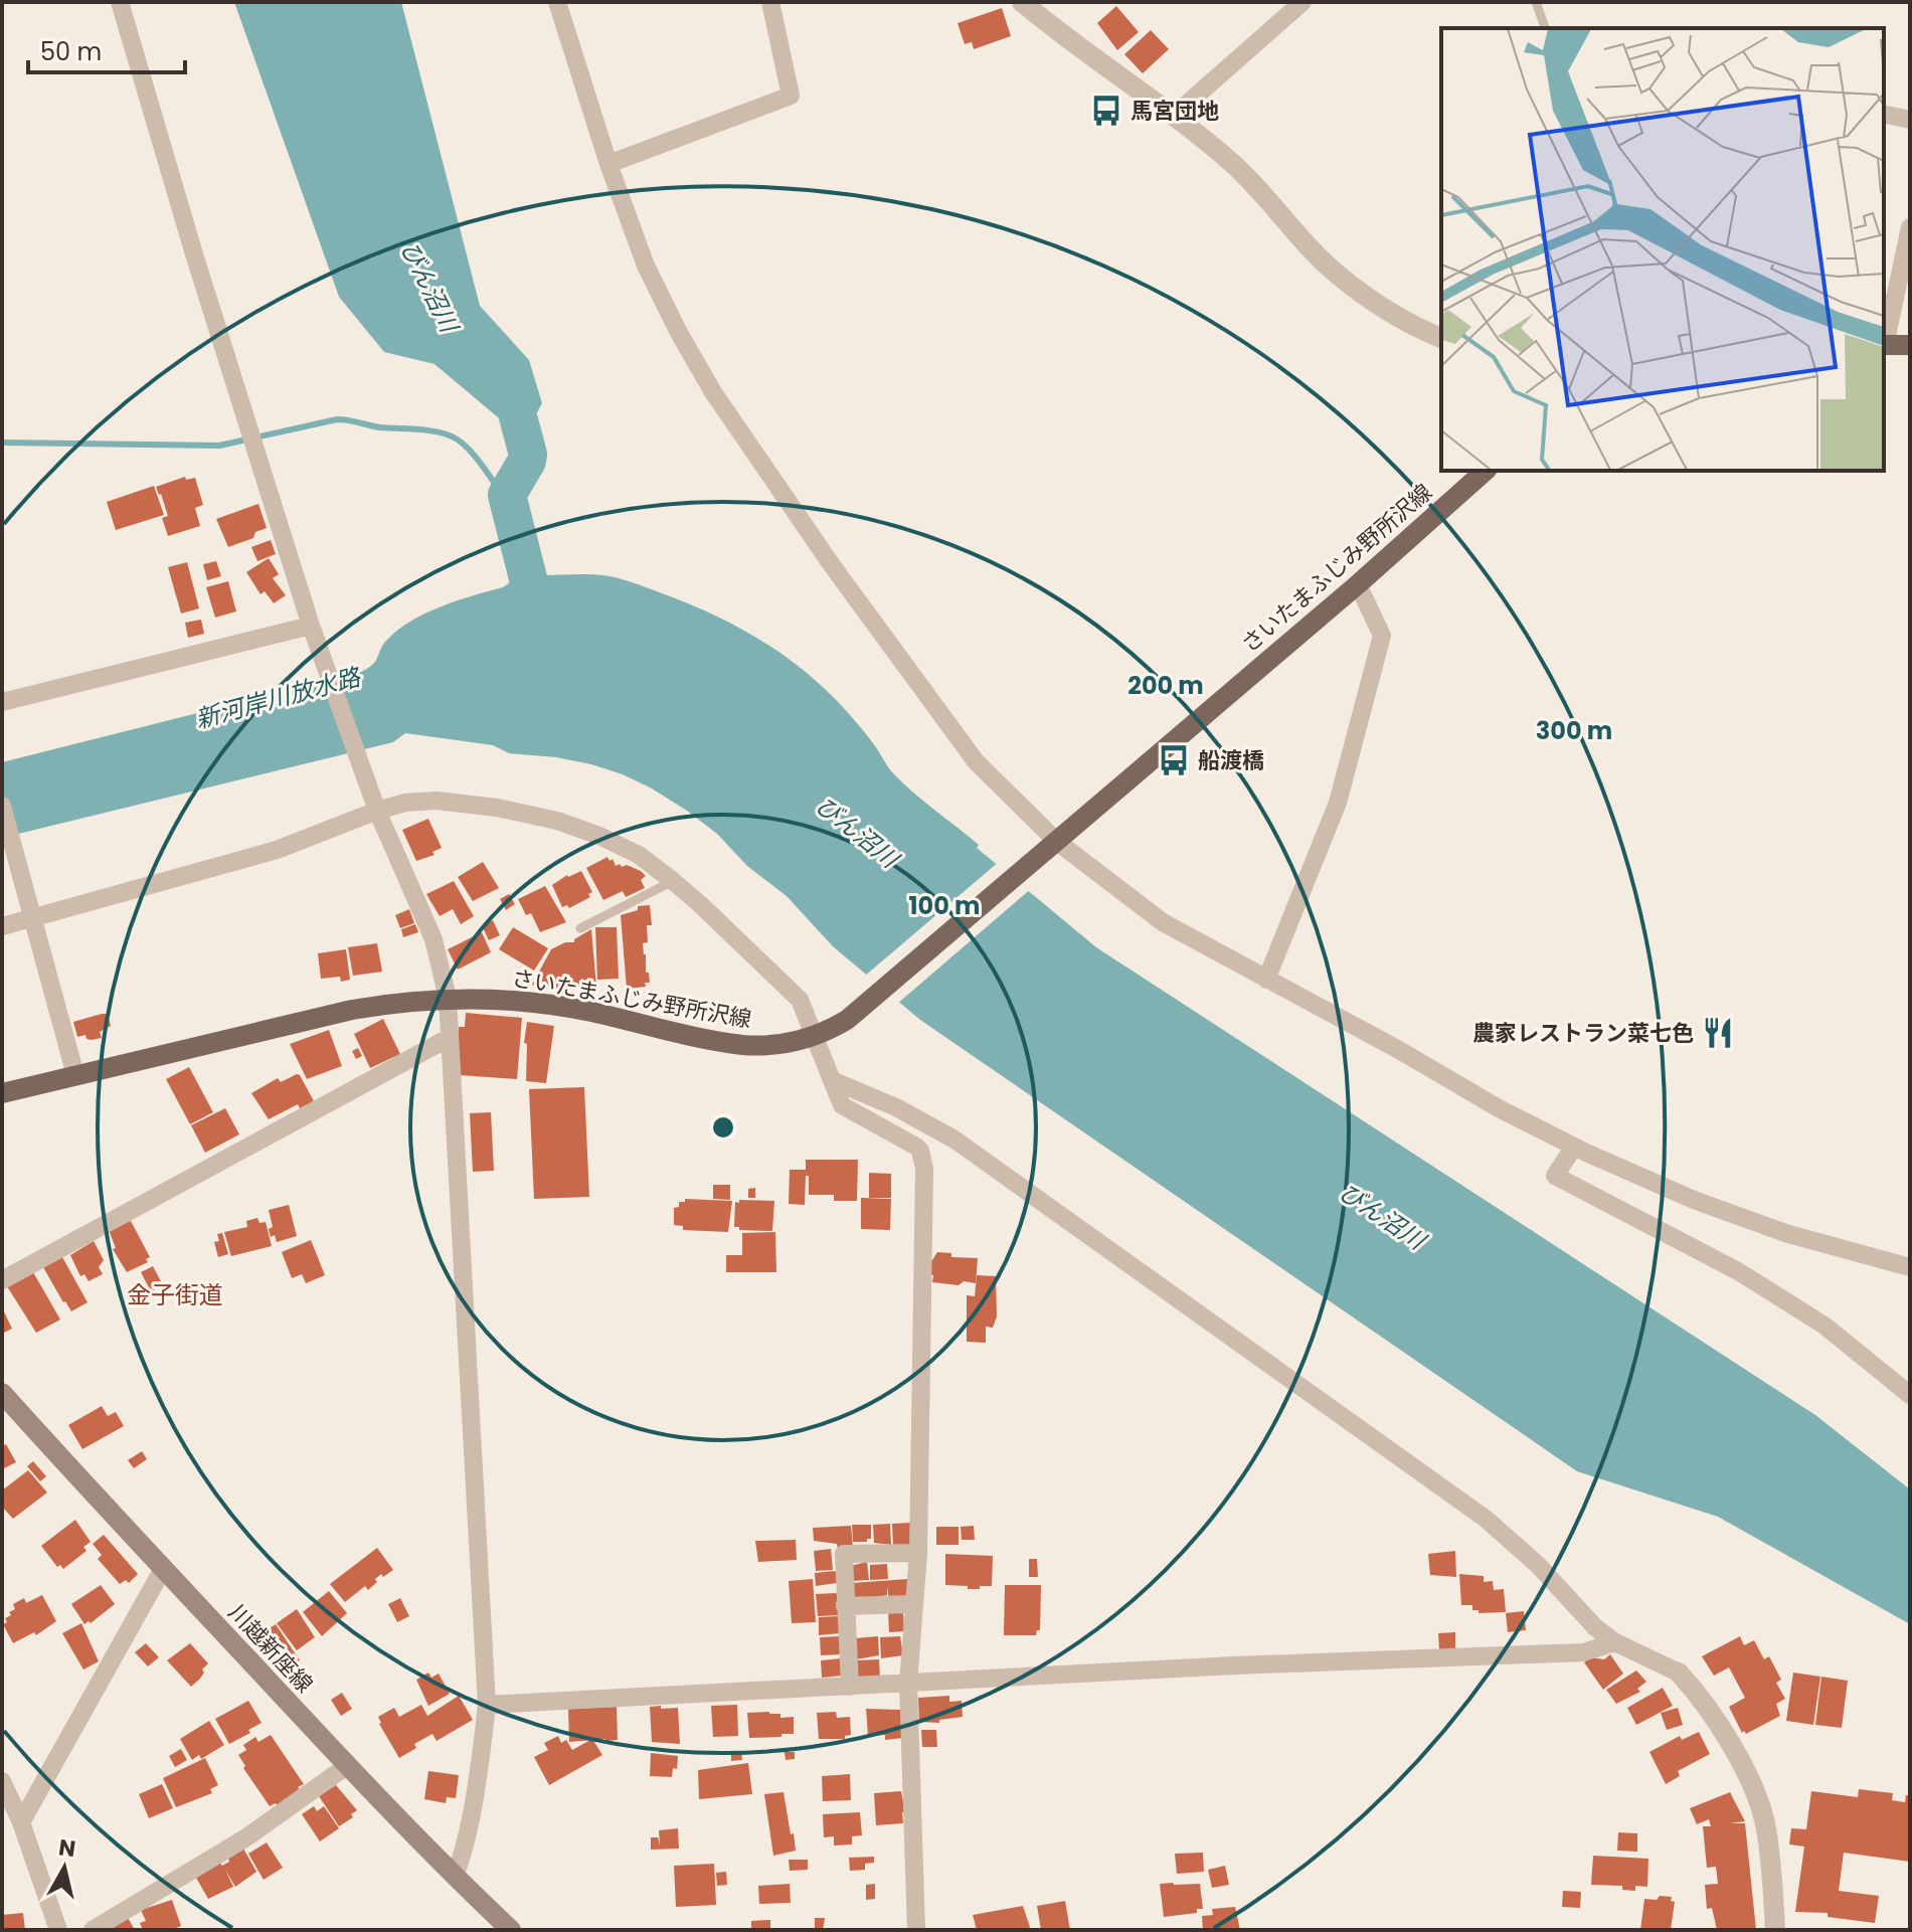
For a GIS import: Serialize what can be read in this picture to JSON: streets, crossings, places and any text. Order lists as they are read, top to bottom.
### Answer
{
  "streets": {
    "main road": ["さいたまふじみ野所沢線", "川越新座線"]
  },
  "districts": ["金子街道"],
  "water": ["びん沼川", "新河岸川放水路"],
  "places": {
    "bus stop": ["馬宮団地", "船渡橋"],
    "restaurant": ["農家レストラン菜七色"]
  },
  "scale_bar": "50 m",
  "north": "top",
  "rings": ["200 m", "300 m", "100 m"]
}
